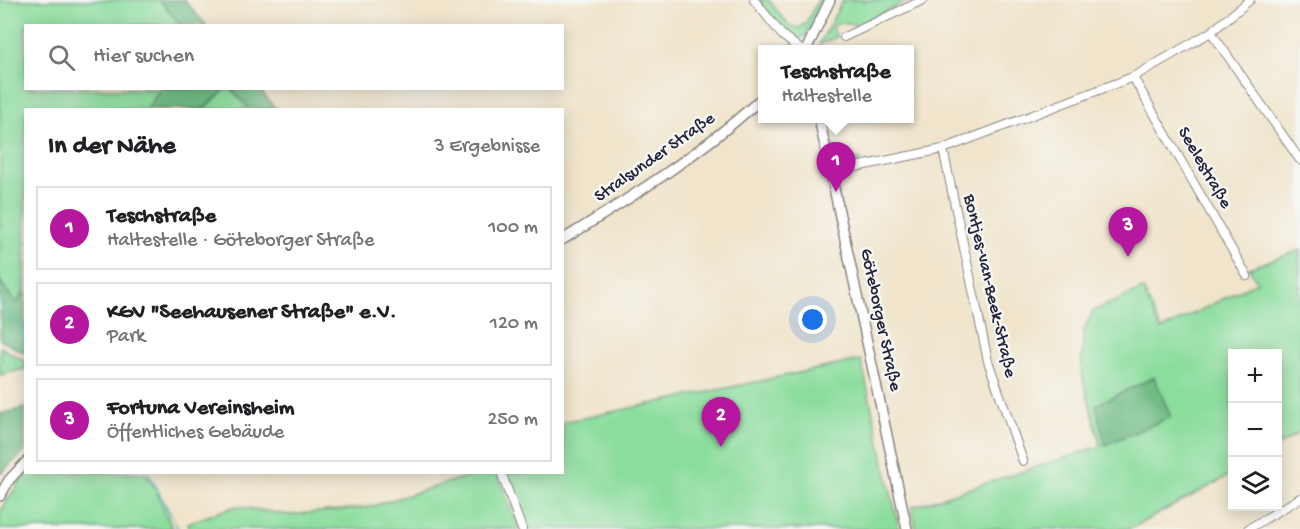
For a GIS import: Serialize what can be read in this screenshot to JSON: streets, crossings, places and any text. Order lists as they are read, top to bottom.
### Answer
{
  "streets": {
    "street": [
      "Stralsunder Straße",
      "Seelestraße",
      "Bontjes-van-Beek-Straße",
      "Göteborger Straße"
    ]
  },
  "page": {
    "search": "Hier suchen",
    "popup": ["Teschstraße", "Haltestelle"],
    "heading": ["In der Nähe", "3 Ergebnisse"],
    "pins": ["1", "3", "2"],
    "list": [
      {
        "mark": "1",
        "name": "Teschstraße",
        "note": "Haltestelle · Göteborger Straße",
        "value": "100 m"
      },
      {
        "mark": "2",
        "name": "KGV \"Seehausener Straße\" e.V.",
        "note": "Park",
        "value": "120 m"
      },
      {
        "mark": "3",
        "name": "Fortuna Vereinsheim",
        "note": "Öffentliches Gebäude",
        "value": "250 m"
      }
    ],
    "map_buttons": ["+", "−"]
  }
}
